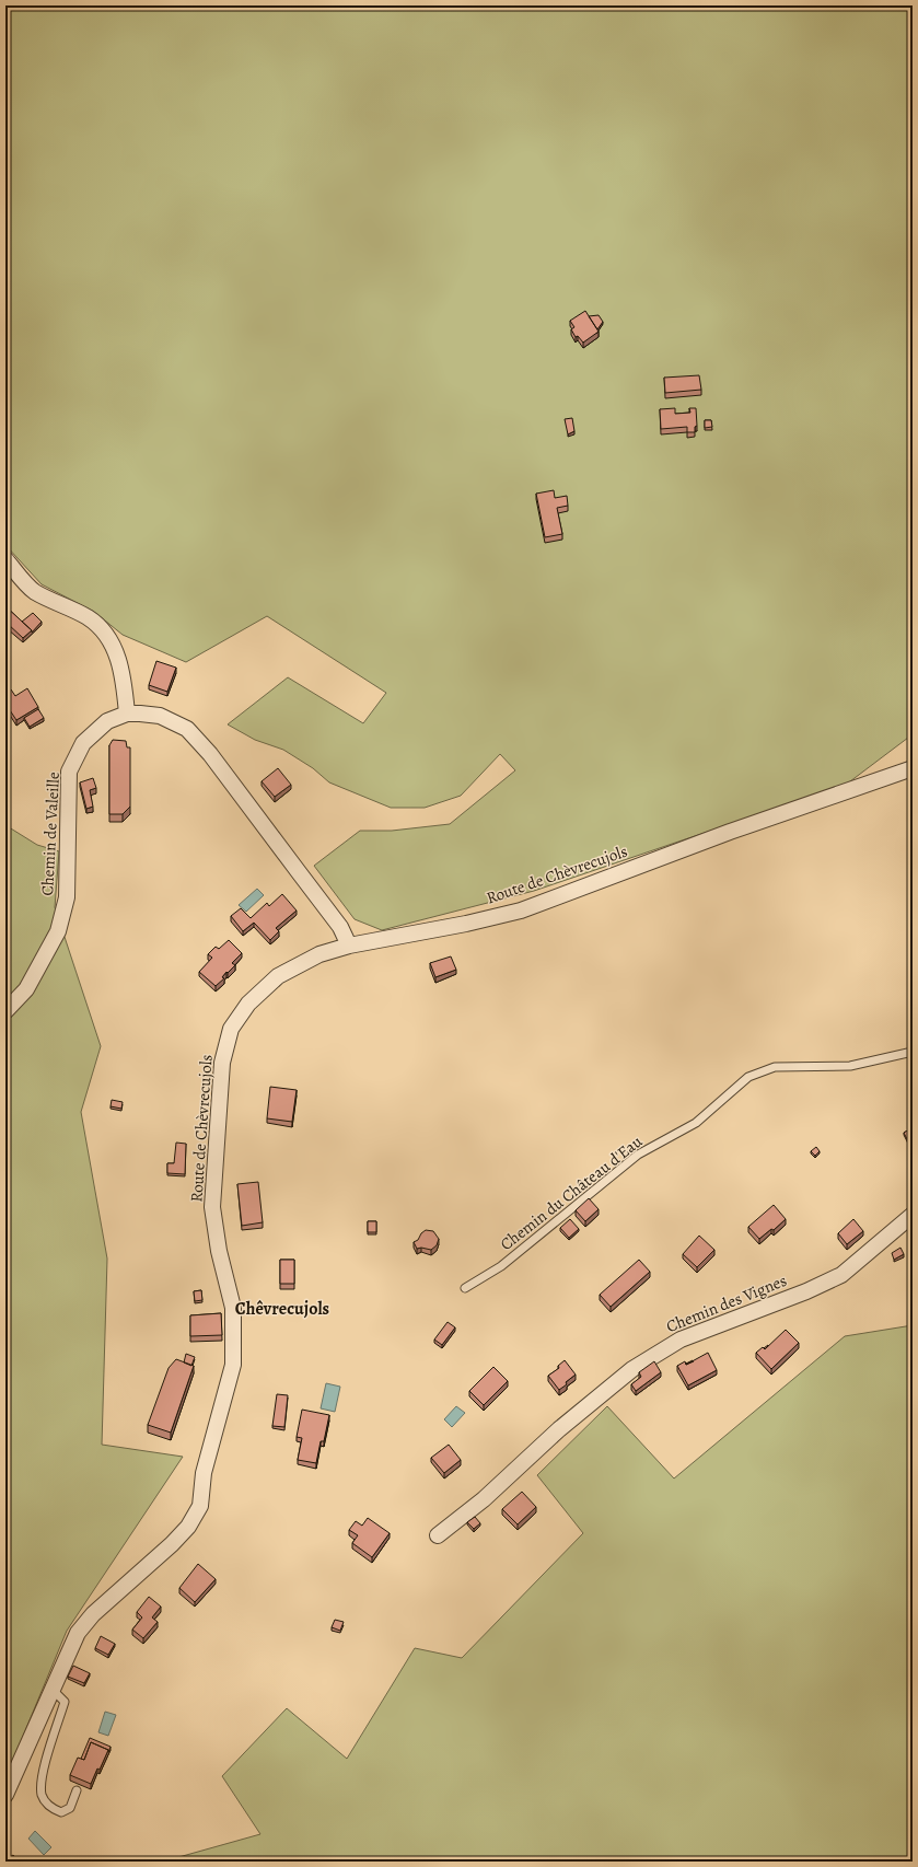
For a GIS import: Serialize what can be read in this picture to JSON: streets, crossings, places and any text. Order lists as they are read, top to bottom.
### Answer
{
  "streets": {
    "street": ["Chemin de Valeille", "Route de Chèvrecujols", "Chemin des Vignes"],
    "lane": ["Chemin du Château d'Eau"]
  },
  "crossings": [
    ["Chemin de Valeille", "Route de Chèvrecujols"]
  ],
  "districts": ["Chêvrecujols"]
}
